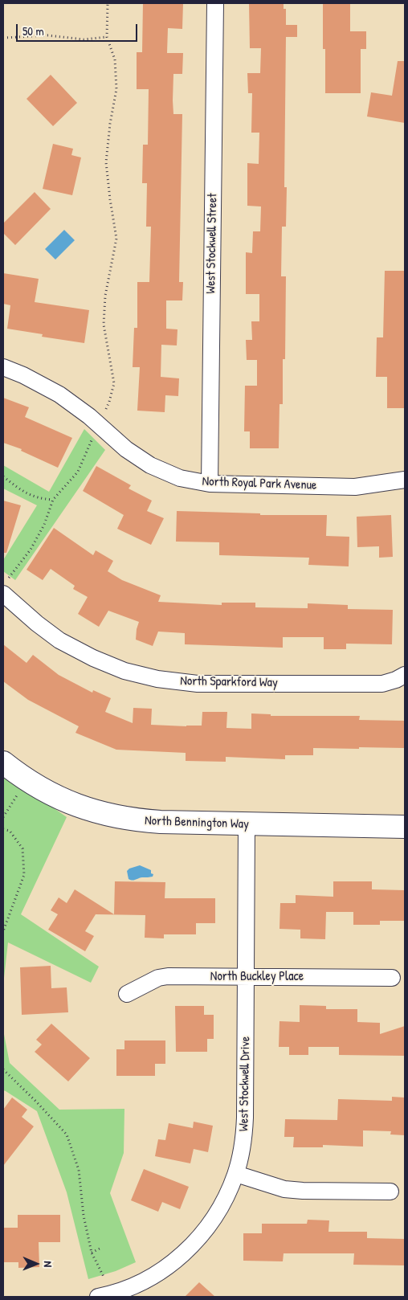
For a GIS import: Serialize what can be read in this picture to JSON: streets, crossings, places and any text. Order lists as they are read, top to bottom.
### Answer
{
  "streets": {
    "street": [
      "West Stockwell Street",
      "North Royal Park Avenue",
      "North Sparkford Way",
      "North Bennington Way",
      "North Buckley Place",
      "West Stockwell Drive"
    ]
  },
  "crossings": [
    ["West Stockwell Street", "North Royal Park Avenue"],
    ["North Bennington Way", "West Stockwell Drive"],
    ["North Buckley Place", "West Stockwell Drive"]
  ],
  "scale_bar": "50 m",
  "north": "right"
}
